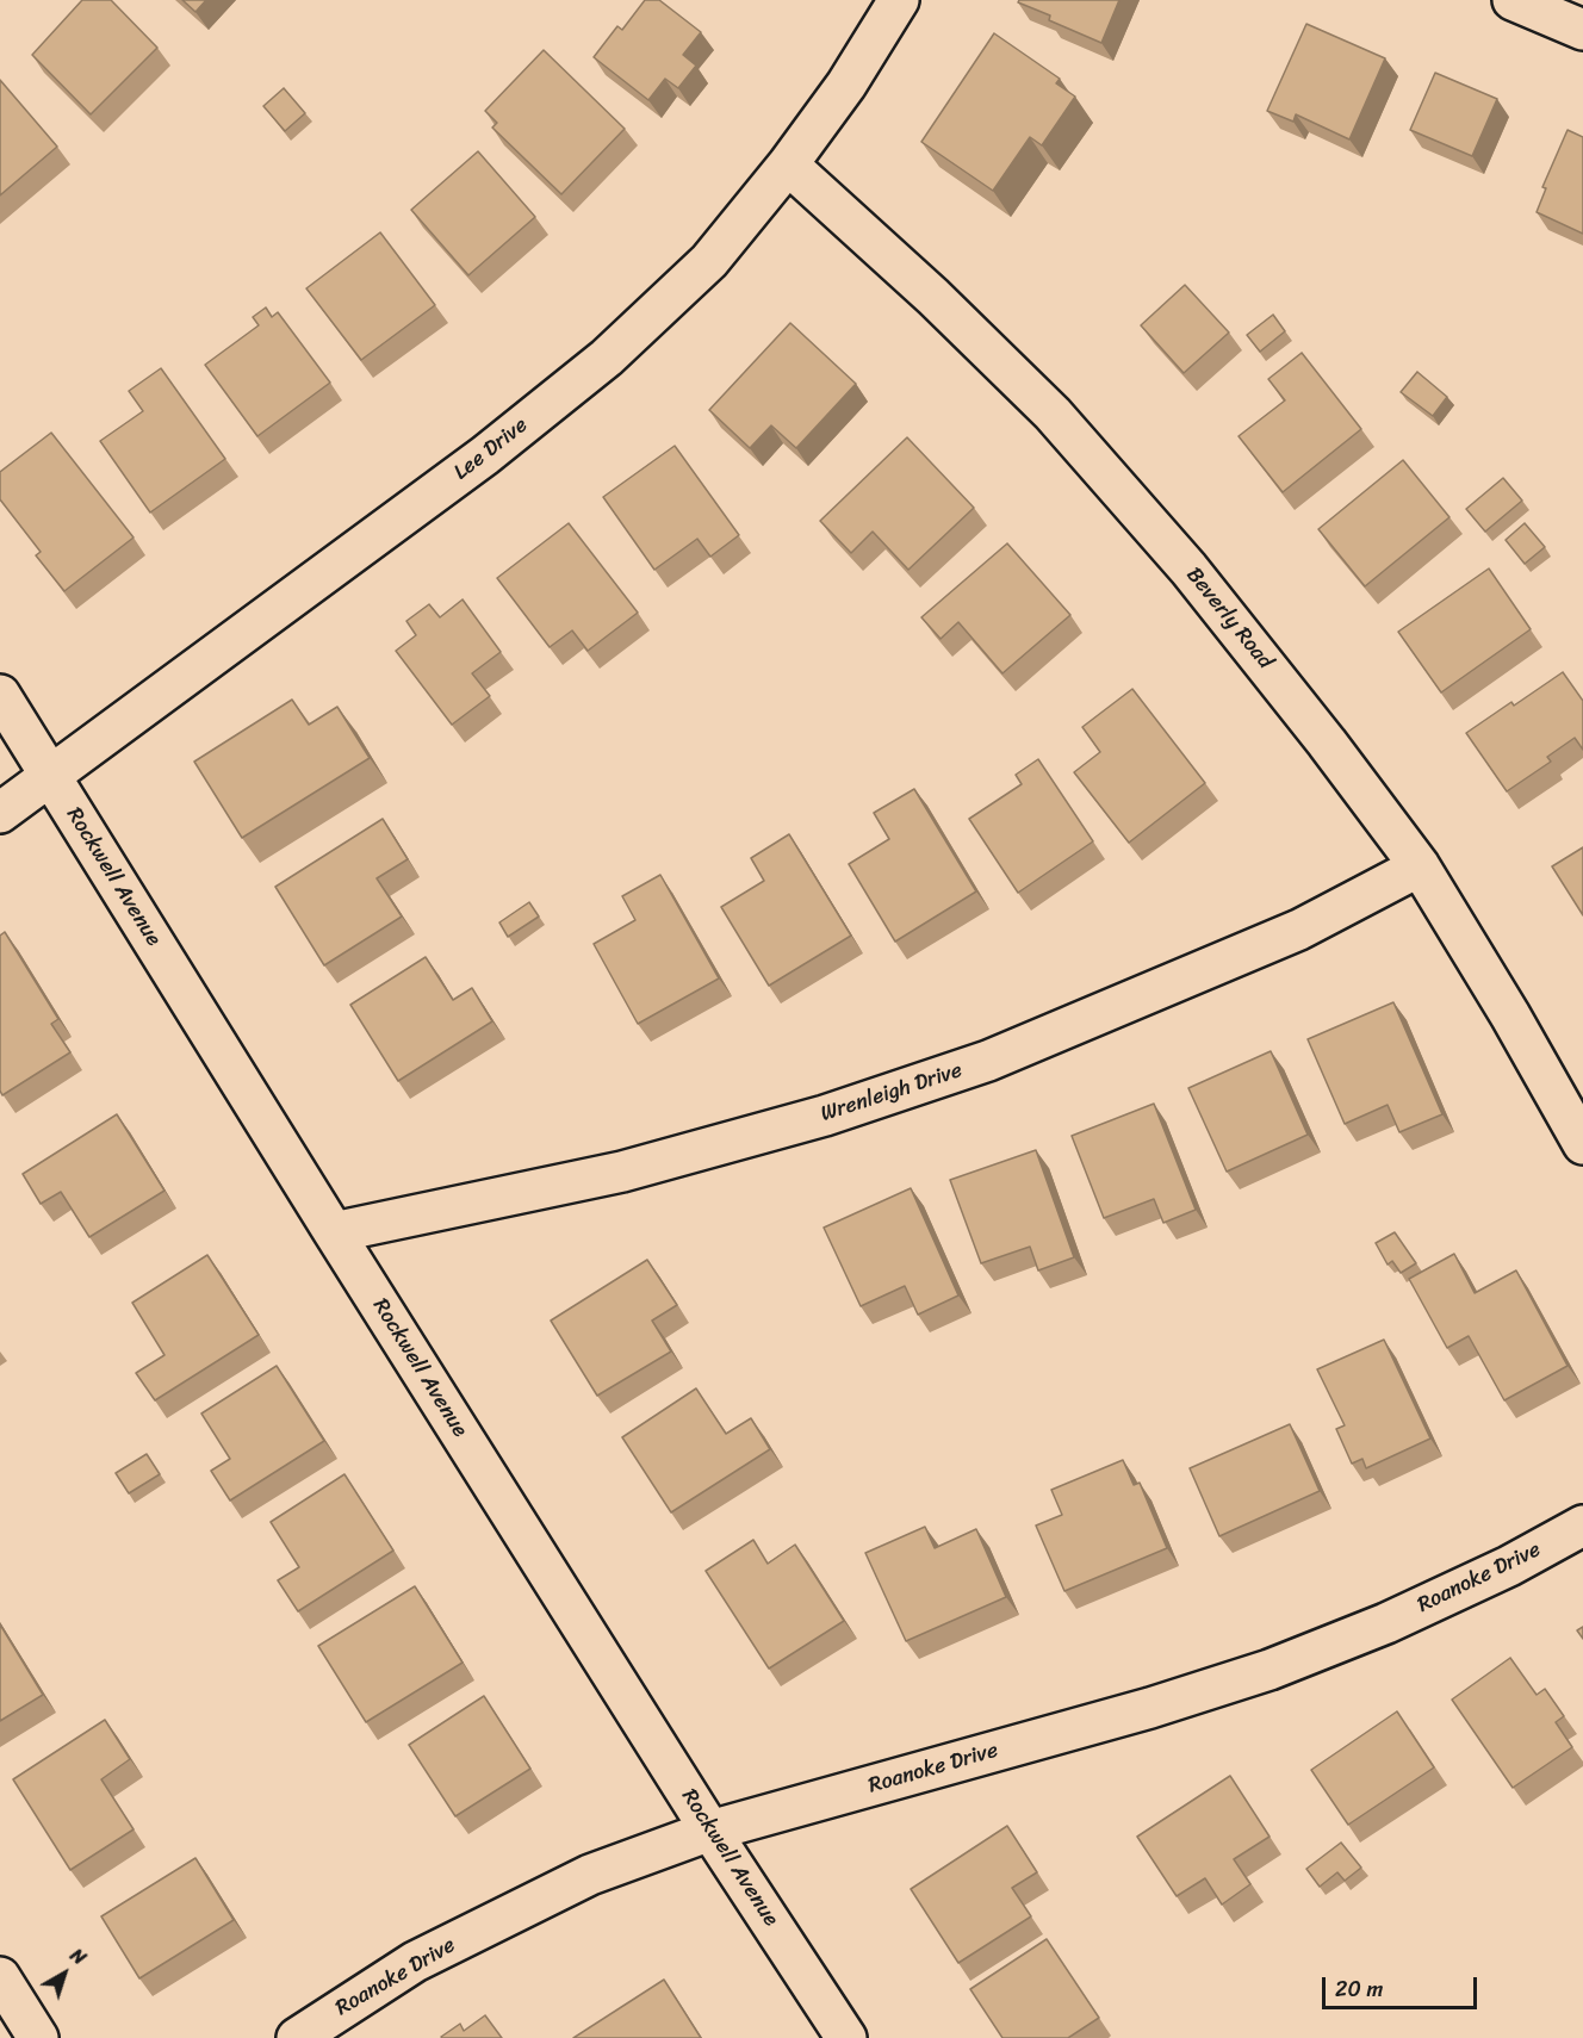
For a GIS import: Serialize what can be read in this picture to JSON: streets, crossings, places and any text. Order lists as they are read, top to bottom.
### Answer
{
  "streets": {
    "street": [
      "Lee Drive",
      "Beverly Road",
      "Rockwell Avenue",
      "Wrenleigh Drive",
      "Roanoke Drive"
    ]
  },
  "crossings": [
    ["Lee Drive", "Beverly Road"],
    ["Lee Drive", "Rockwell Avenue"],
    ["Beverly Road", "Wrenleigh Drive"],
    ["Rockwell Avenue", "Wrenleigh Drive"],
    ["Rockwell Avenue", "Roanoke Drive"]
  ],
  "scale_bar": "20 m",
  "north": "top right"
}
